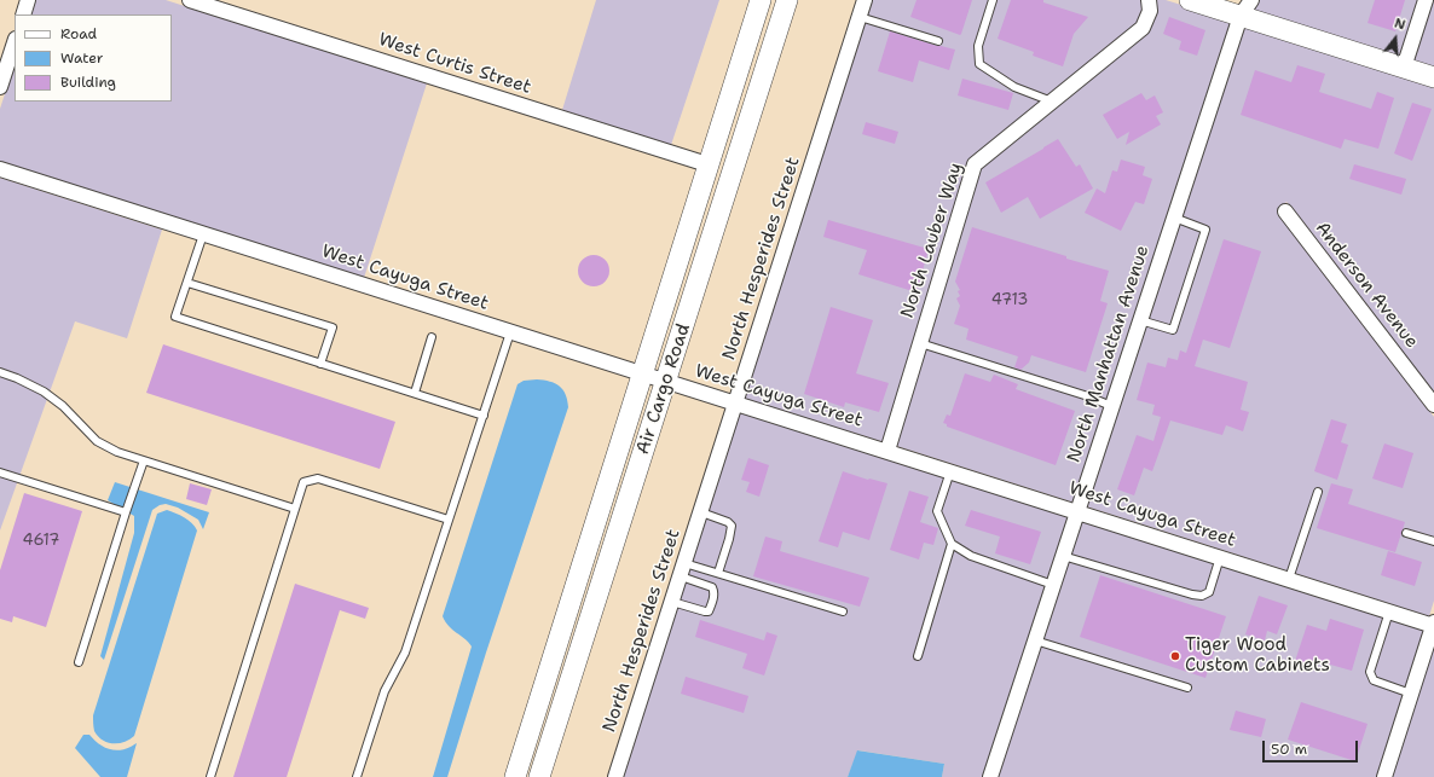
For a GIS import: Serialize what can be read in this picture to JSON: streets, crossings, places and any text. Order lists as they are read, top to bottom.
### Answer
{
  "streets": {
    "street": [
      "West Curtis Street",
      "North Lauber Way",
      "North Hesperides Street",
      "West Cayuga Street",
      "Anderson Avenue",
      "North Manhattan Avenue",
      "Air Cargo Road"
    ]
  },
  "crossings": [
    ["West Curtis Street", "Air Cargo Road"],
    ["North Lauber Way", "West Cayuga Street"],
    ["North Hesperides Street", "West Cayuga Street"],
    ["West Cayuga Street", "North Manhattan Avenue"],
    ["West Cayuga Street", "Air Cargo Road"]
  ],
  "places": ["Tiger Wood Custom Cabinets"],
  "house_numbers": ["4713", "4617"],
  "legend": ["Road", "Water", "Building"],
  "scale_bar": "50 m",
  "north": "top"
}
